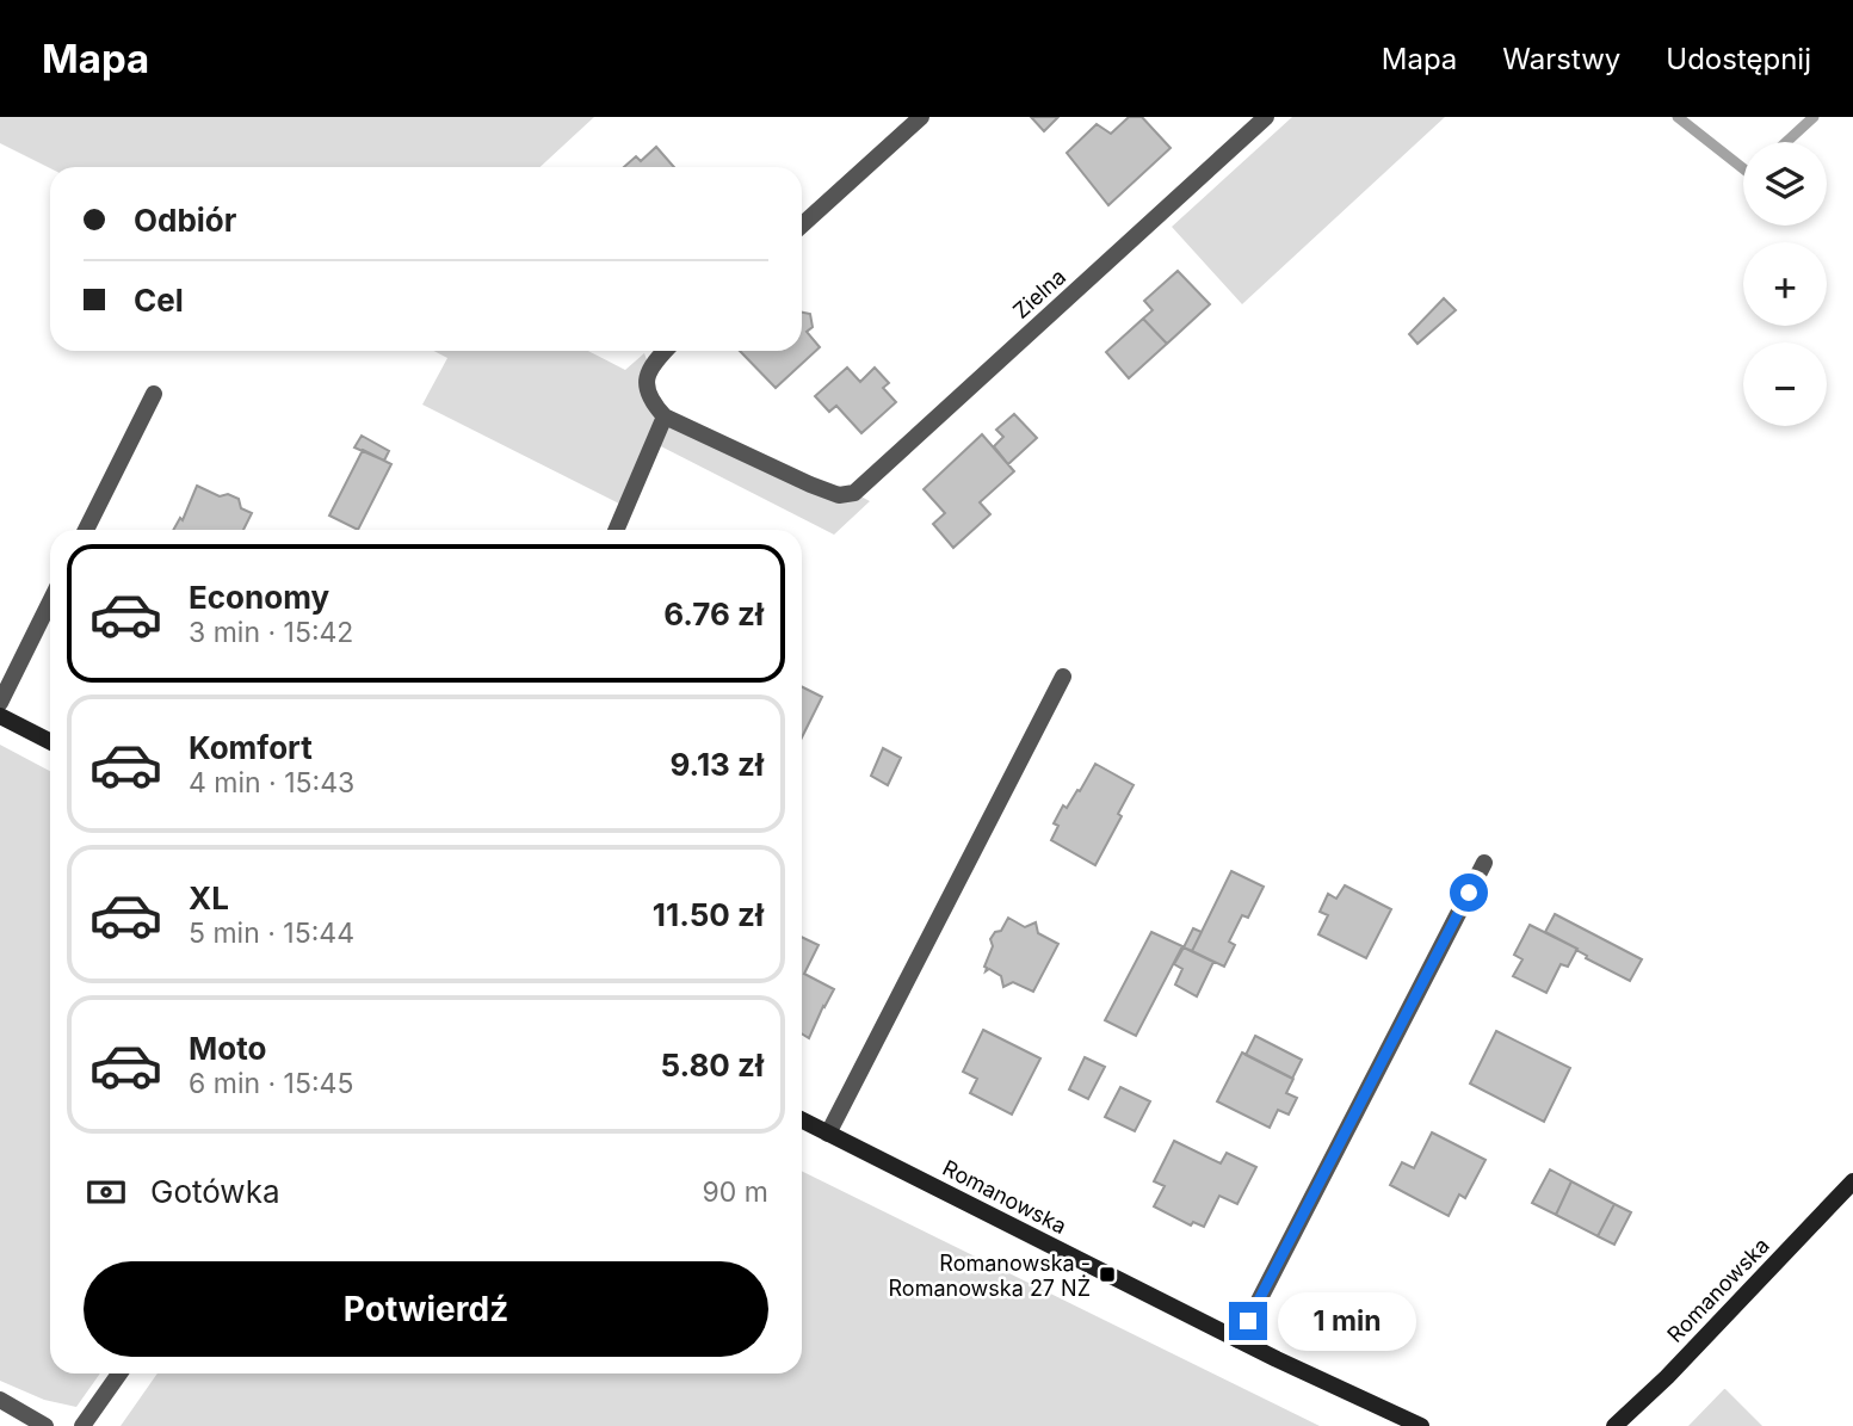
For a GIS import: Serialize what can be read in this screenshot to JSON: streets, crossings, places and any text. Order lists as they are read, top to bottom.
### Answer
{
  "streets": {
    "street": ["Zielna", "Romanowska"]
  },
  "places": {
    "transit": ["Romanowska - Romanowska 27 NŻ"]
  },
  "page": {
    "header": "Mapa",
    "nav": ["Mapa", "Warstwy", "Udostępnij"],
    "map_buttons": ["+", "−"],
    "banner": ["Odbiór", "Cel"],
    "list": [
      {
        "name": "Economy",
        "note": "3 min · 15:42",
        "value": "6.76 zł"
      },
      {
        "name": "Komfort",
        "note": "4 min · 15:43",
        "value": "9.13 zł"
      },
      {
        "name": "XL",
        "note": "5 min · 15:44",
        "value": "11.50 zł"
      },
      {
        "name": "Moto",
        "note": "6 min · 15:45",
        "value": "5.80 zł"
      }
    ],
    "pay": ["Gotówka", "90 m"],
    "buttons": "Potwierdź",
    "bubble": "1 min"
  }
}
